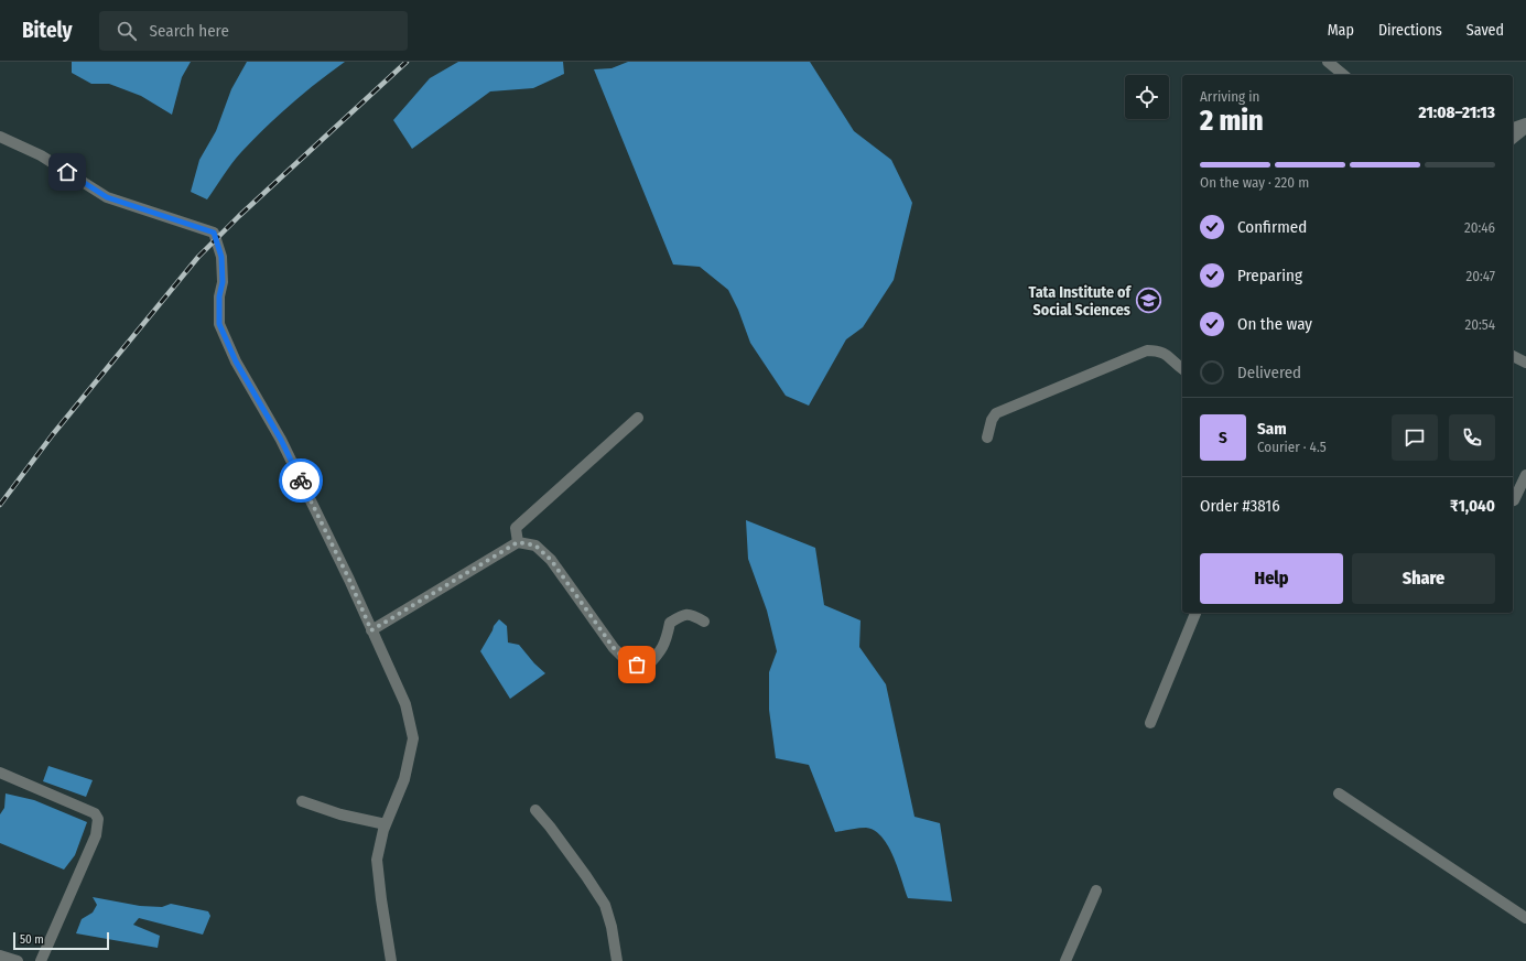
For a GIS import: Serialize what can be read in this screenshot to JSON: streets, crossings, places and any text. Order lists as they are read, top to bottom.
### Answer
{
  "places": {
    "school or university": ["Tata Institute of Social Sciences"]
  },
  "scale_bar": "50 m",
  "page": {
    "header": "Bitely",
    "search": "Search here",
    "nav": ["Map", "Directions", "Saved"],
    "heading": ["2 min", "Arriving in", "21:08–21:13"],
    "panel": [
      "Sam",
      "Courier · 4.5",
      "Order #3816",
      "₹1,040"
    ],
    "bar": "On the way · 220 m",
    "list": [
      ["Confirmed", "20:46"],
      ["Preparing", "20:47"],
      ["On the way", "20:54"],
      "Delivered"
    ],
    "round": "S",
    "buttons": ["Help", "Share"],
    "scale": "50 m"
  }
}
